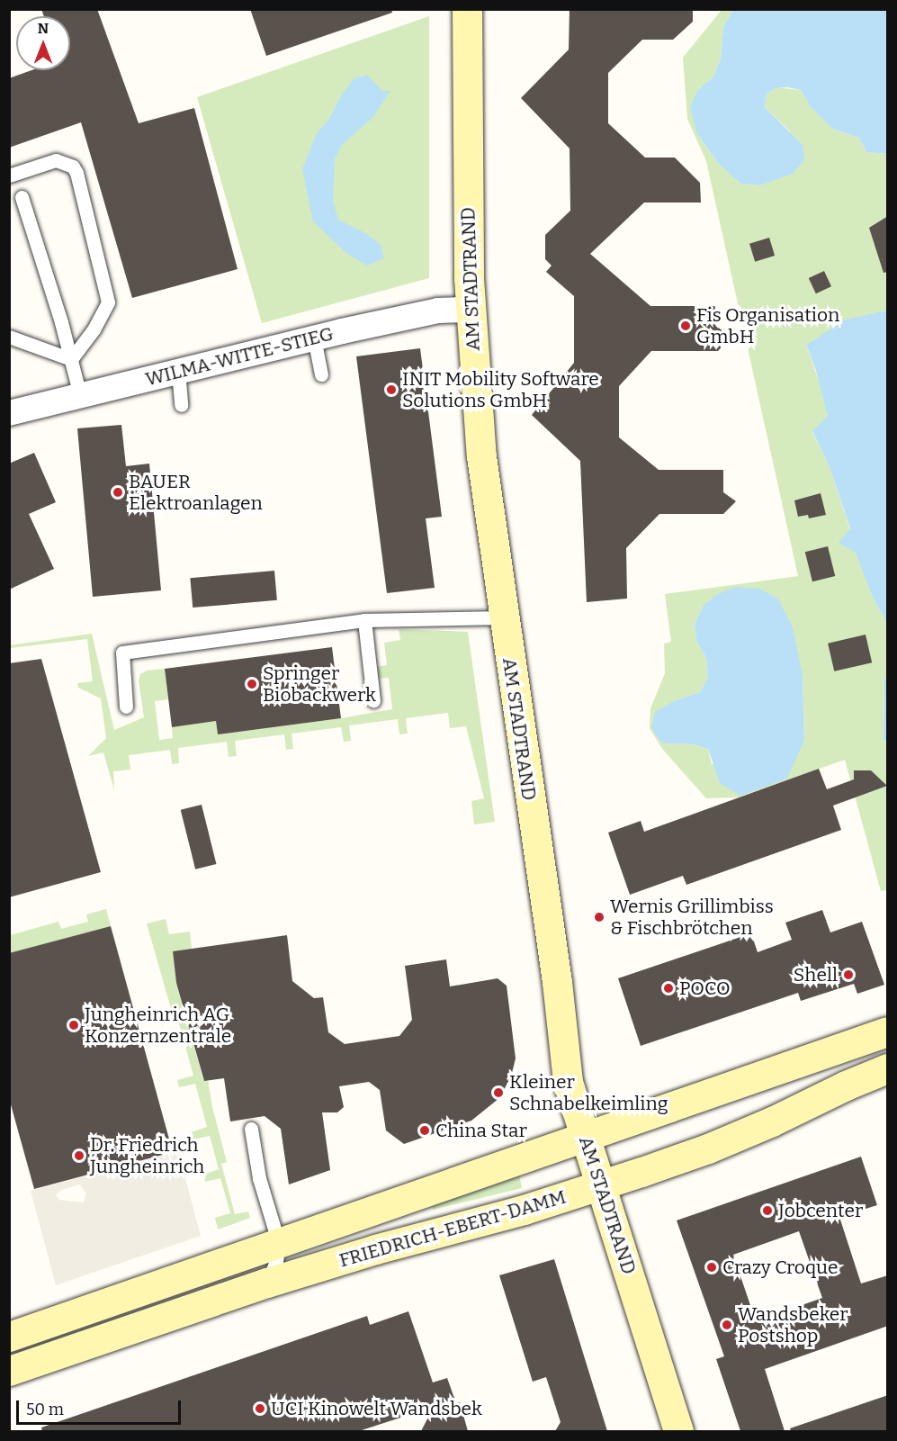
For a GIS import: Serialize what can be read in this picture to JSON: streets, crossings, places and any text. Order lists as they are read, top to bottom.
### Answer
{
  "streets": {
    "main road": ["AM STADTRAND", "FRIEDRICH-EBERT-DAMM"],
    "street": ["WILMA-WITTE-STIEG"]
  },
  "crossings": [
    ["AM STADTRAND", "WILMA-WITTE-STIEG"],
    ["AM STADTRAND", "FRIEDRICH-EBERT-DAMM"]
  ],
  "places": [
    "Fis Organisation GmbH",
    "INIT Mobility Software Solutions GmbH",
    "BAUER Elektroanlagen",
    "Springer Biobackwerk",
    "Wernis Grillimbiss & Fischbrötchen",
    "Shell",
    "POCO",
    "Jungheinrich AG Konzernzentrale",
    "Kleiner Schnabelkeimling",
    "China Star",
    "Dr. Friedrich Jungheinrich",
    "Jobcenter",
    "Crazy Croque",
    "Wandsbeker Postshop",
    "UCI Kinowelt Wandsbek"
  ],
  "scale_bar": "50 m",
  "north": "top"
}
